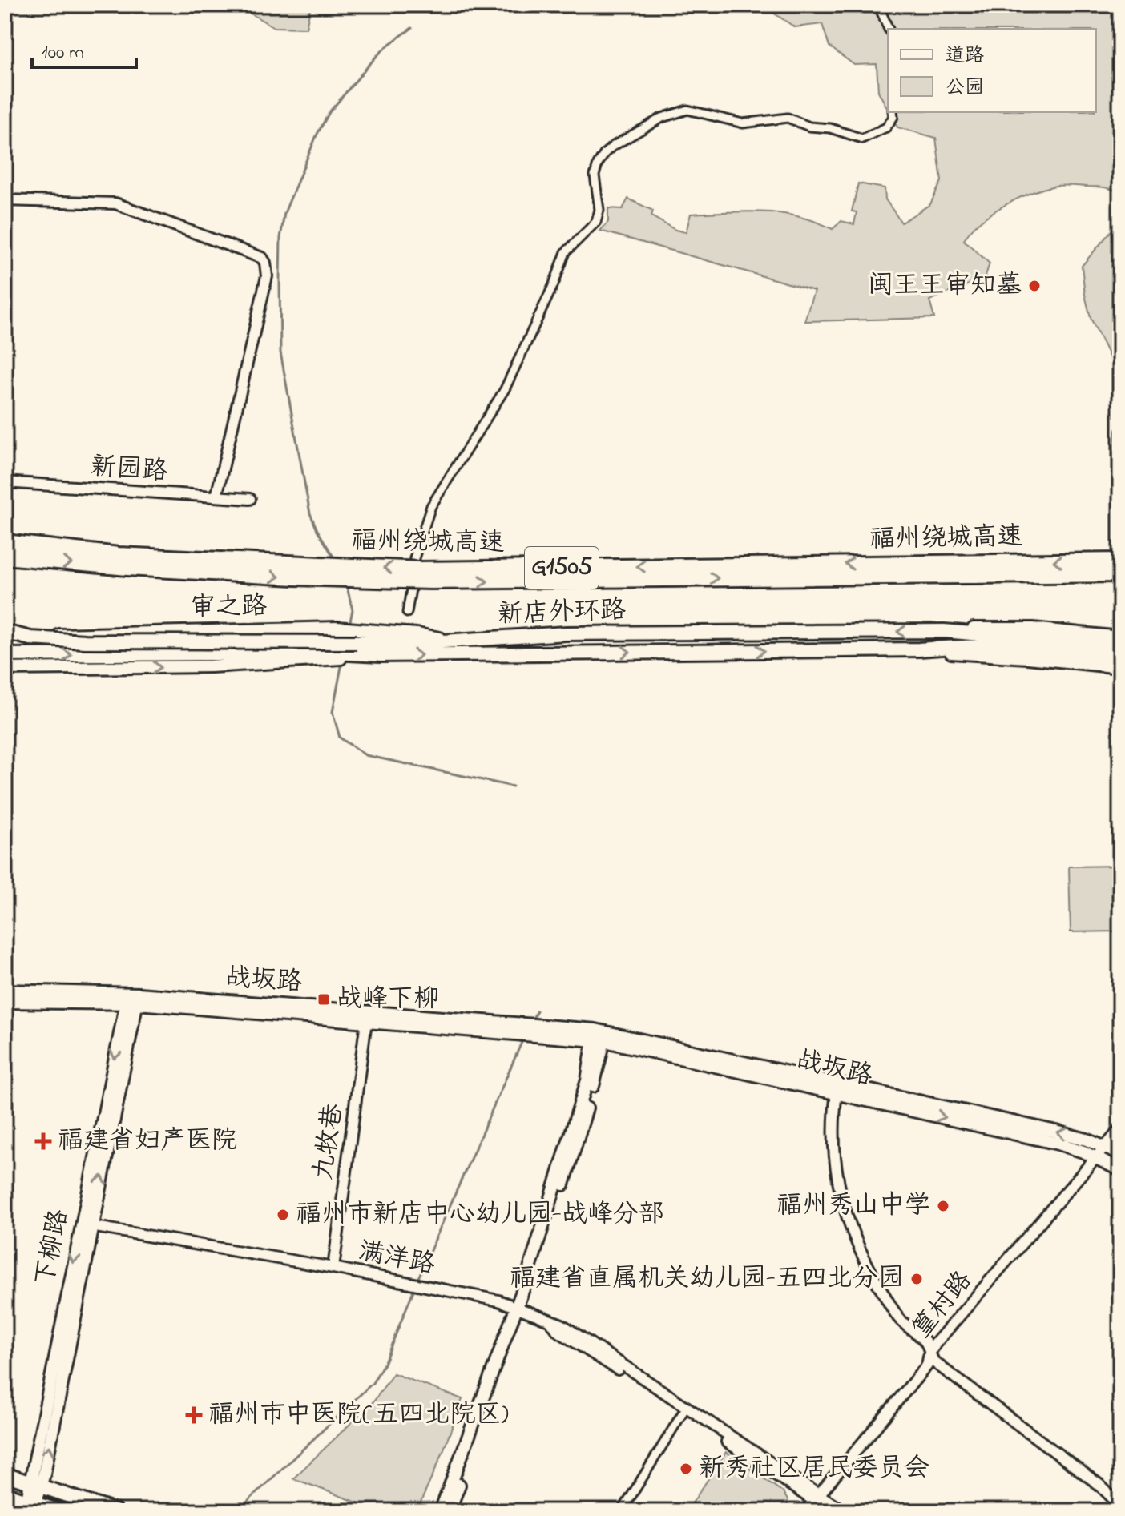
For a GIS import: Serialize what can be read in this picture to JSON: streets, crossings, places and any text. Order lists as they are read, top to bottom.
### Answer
{
  "streets": {
    "highway": ["福州绕城高速", "G1505"],
    "main road": [
      "审之路",
      "新店外环路",
      "战坂路",
      "下柳路"
    ],
    "street": [
      "新园路",
      "九牧巷",
      "满洋路",
      "篁村路"
    ]
  },
  "crossings": [
    ["审之路", "新店外环路"],
    ["战坂路", "九牧巷"],
    ["战坂路", "下柳路"],
    ["战坂路", "篁村路"],
    ["九牧巷", "满洋路"],
    ["下柳路", "满洋路"],
    ["满洋路", "篁村路"]
  ],
  "places": {
    "other": [
      "闽王王审知墓",
      "福州秀山中学",
      "福州市新店中心幼儿园-战峰分部",
      "福建省直属机关幼儿园-五四北分园",
      "新秀社区居民委员会"
    ],
    "transit": ["战峰下柳"],
    "health": ["福建省妇产医院", "福州市中医院(五四北院区)"]
  },
  "legend": ["道路", "公园"],
  "scale_bar": "100 m"
}
